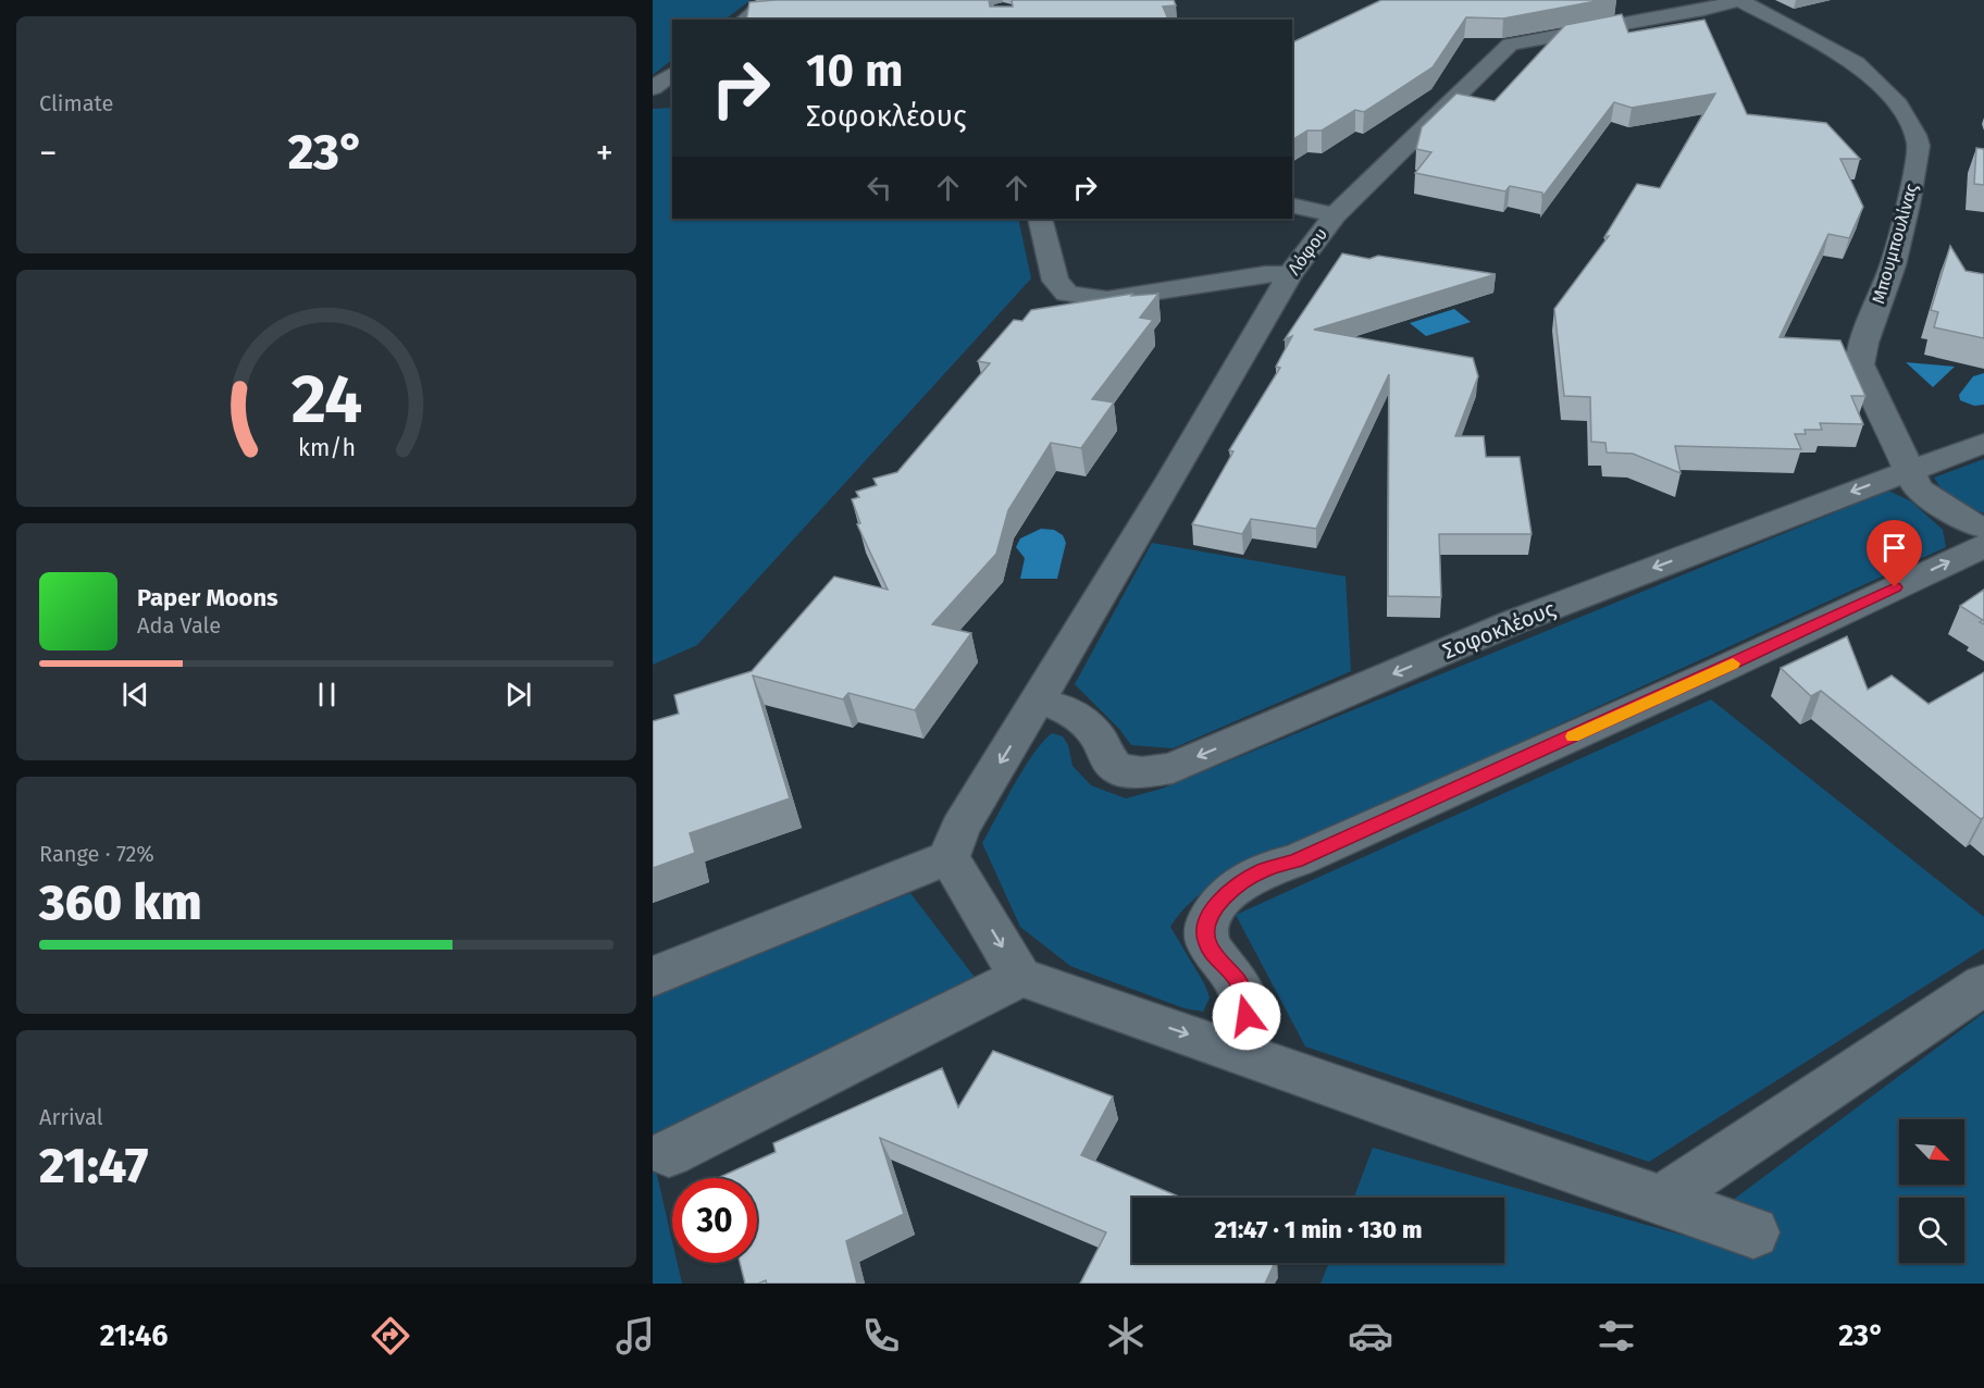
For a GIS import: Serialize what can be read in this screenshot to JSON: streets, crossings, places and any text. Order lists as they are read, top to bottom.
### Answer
{
  "streets": {
    "street": ["Μπουμπουλίνας", "Λόφου", "Σοφοκλέους"]
  },
  "crossings": [
    ["Μπουμπουλίνας", "Λόφου"],
    ["Μπουμπουλίνας", "Σοφοκλέους"],
    ["Λόφου", "Σοφοκλέους"]
  ],
  "one_way": ["Σοφοκλέους"],
  "north": "bottom right",
  "page": {
    "tile": [
      "Climate",
      ["Range · 72%", "360 km"],
      ["Arrival", "21:47"]
    ],
    "turn": ["10 m", "Σοφοκλέους"],
    "heat": ["−", "23°", "+"],
    "song": ["Paper Moons", "Ada Vale"],
    "limit": "30",
    "trip": "21:47 · 1 min · 130 m",
    "tabs": ["21:46", "23°"],
    "gauge": ["24", "km/h"]
  }
}
